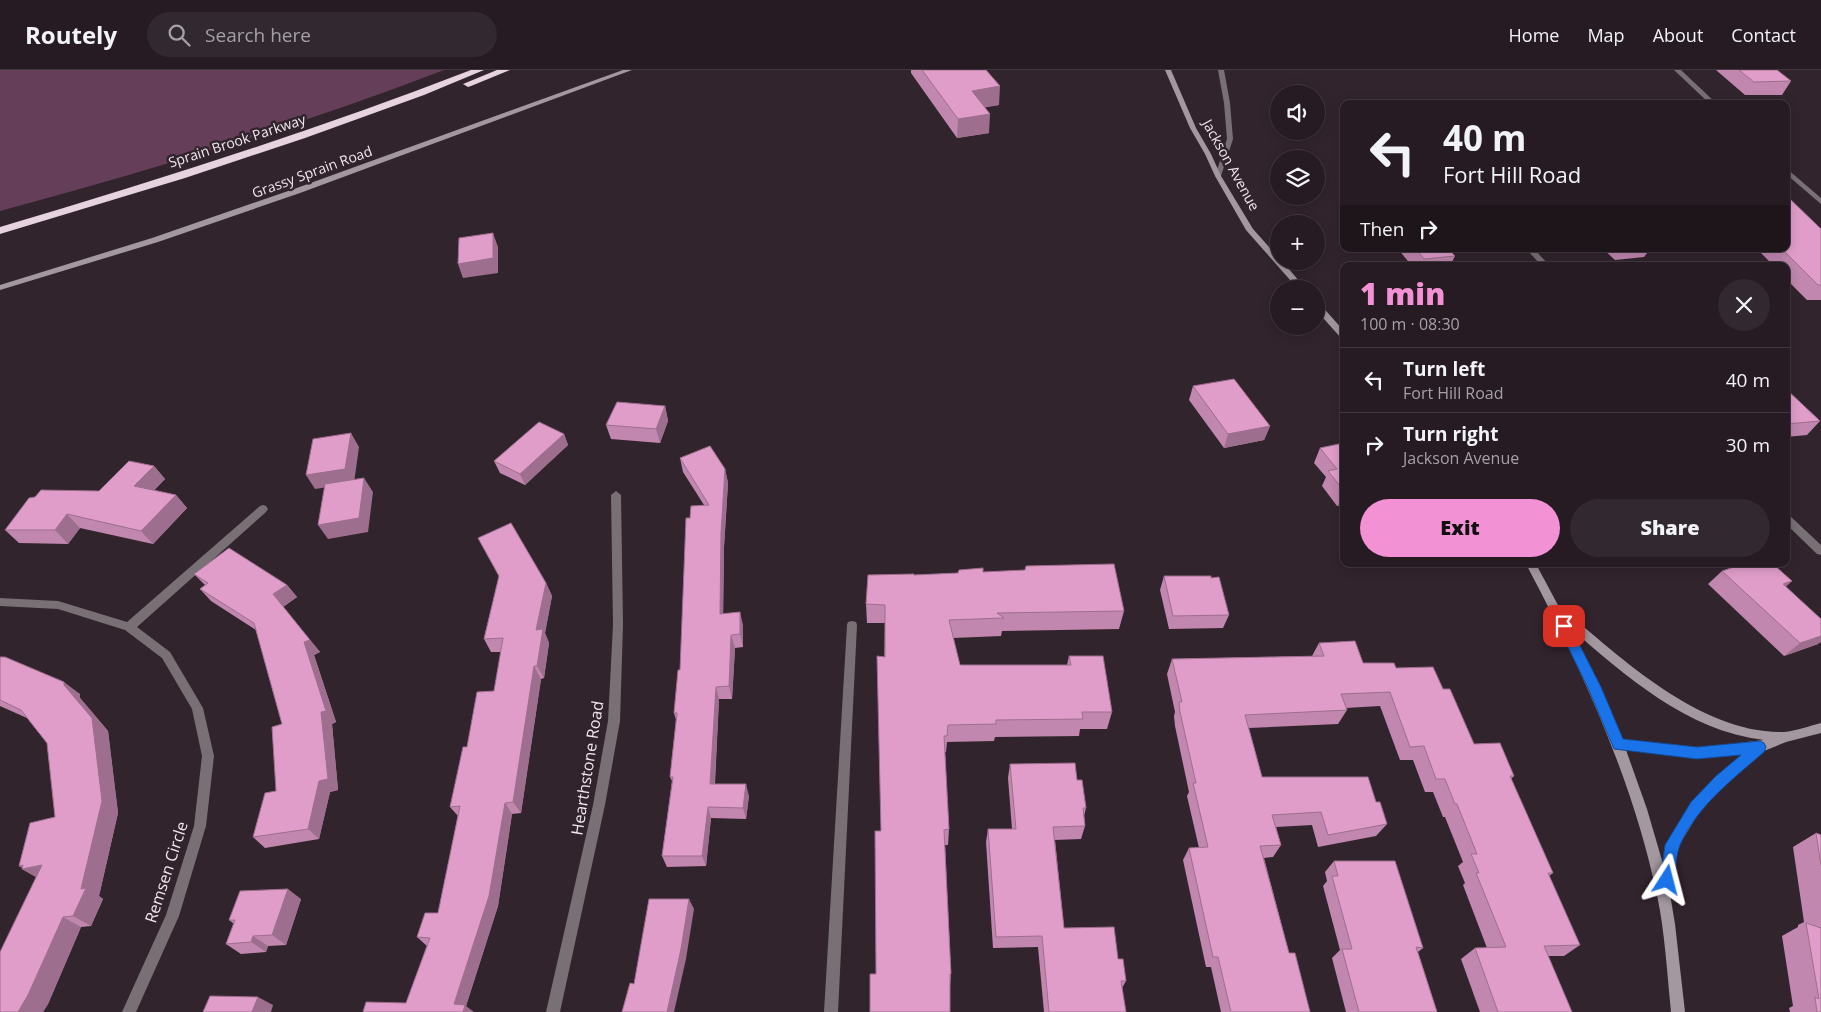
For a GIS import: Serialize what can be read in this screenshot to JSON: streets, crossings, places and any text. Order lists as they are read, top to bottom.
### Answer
{
  "streets": {
    "highway": ["Sprain Brook Parkway"],
    "street": [
      "Jackson Avenue",
      "Grassy Sprain Road",
      "Hearthstone Road",
      "Remsen Circle"
    ]
  },
  "page": {
    "header": "Routely",
    "search": "Search here",
    "nav": [
      "Home",
      "Map",
      "About",
      "Contact"
    ],
    "map_buttons": ["+", "−"],
    "turn": ["40 m", "Fort Hill Road"],
    "then": "Then",
    "heading": ["1 min", "100 m · 08:30"],
    "list": [
      {
        "name": "Turn left",
        "note": "Fort Hill Road",
        "value": "40 m"
      },
      {
        "name": "Turn right",
        "note": "Jackson Avenue",
        "value": "30 m"
      }
    ],
    "buttons": ["Exit", "Share"]
  }
}
